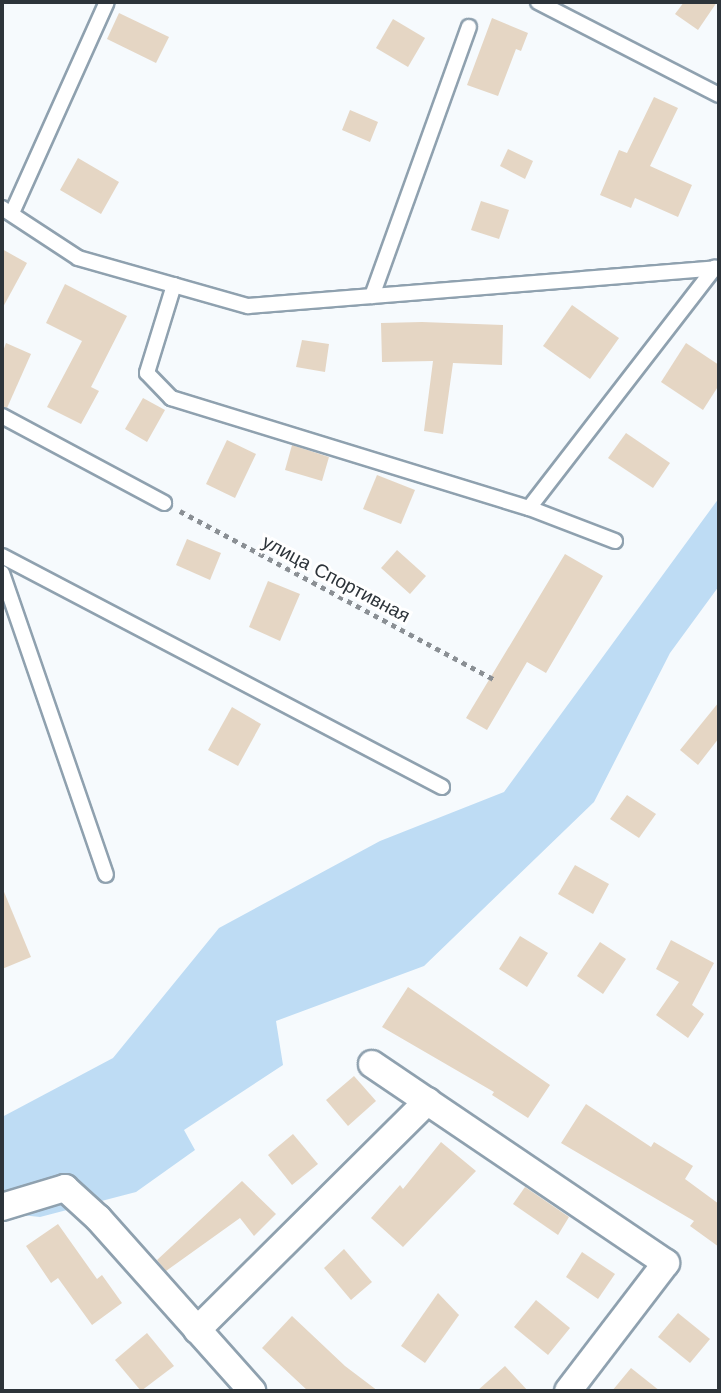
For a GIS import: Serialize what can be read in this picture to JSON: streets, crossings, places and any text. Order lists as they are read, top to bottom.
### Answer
{
  "streets": {
    "path": ["улица Спортивная"]
  }
}
